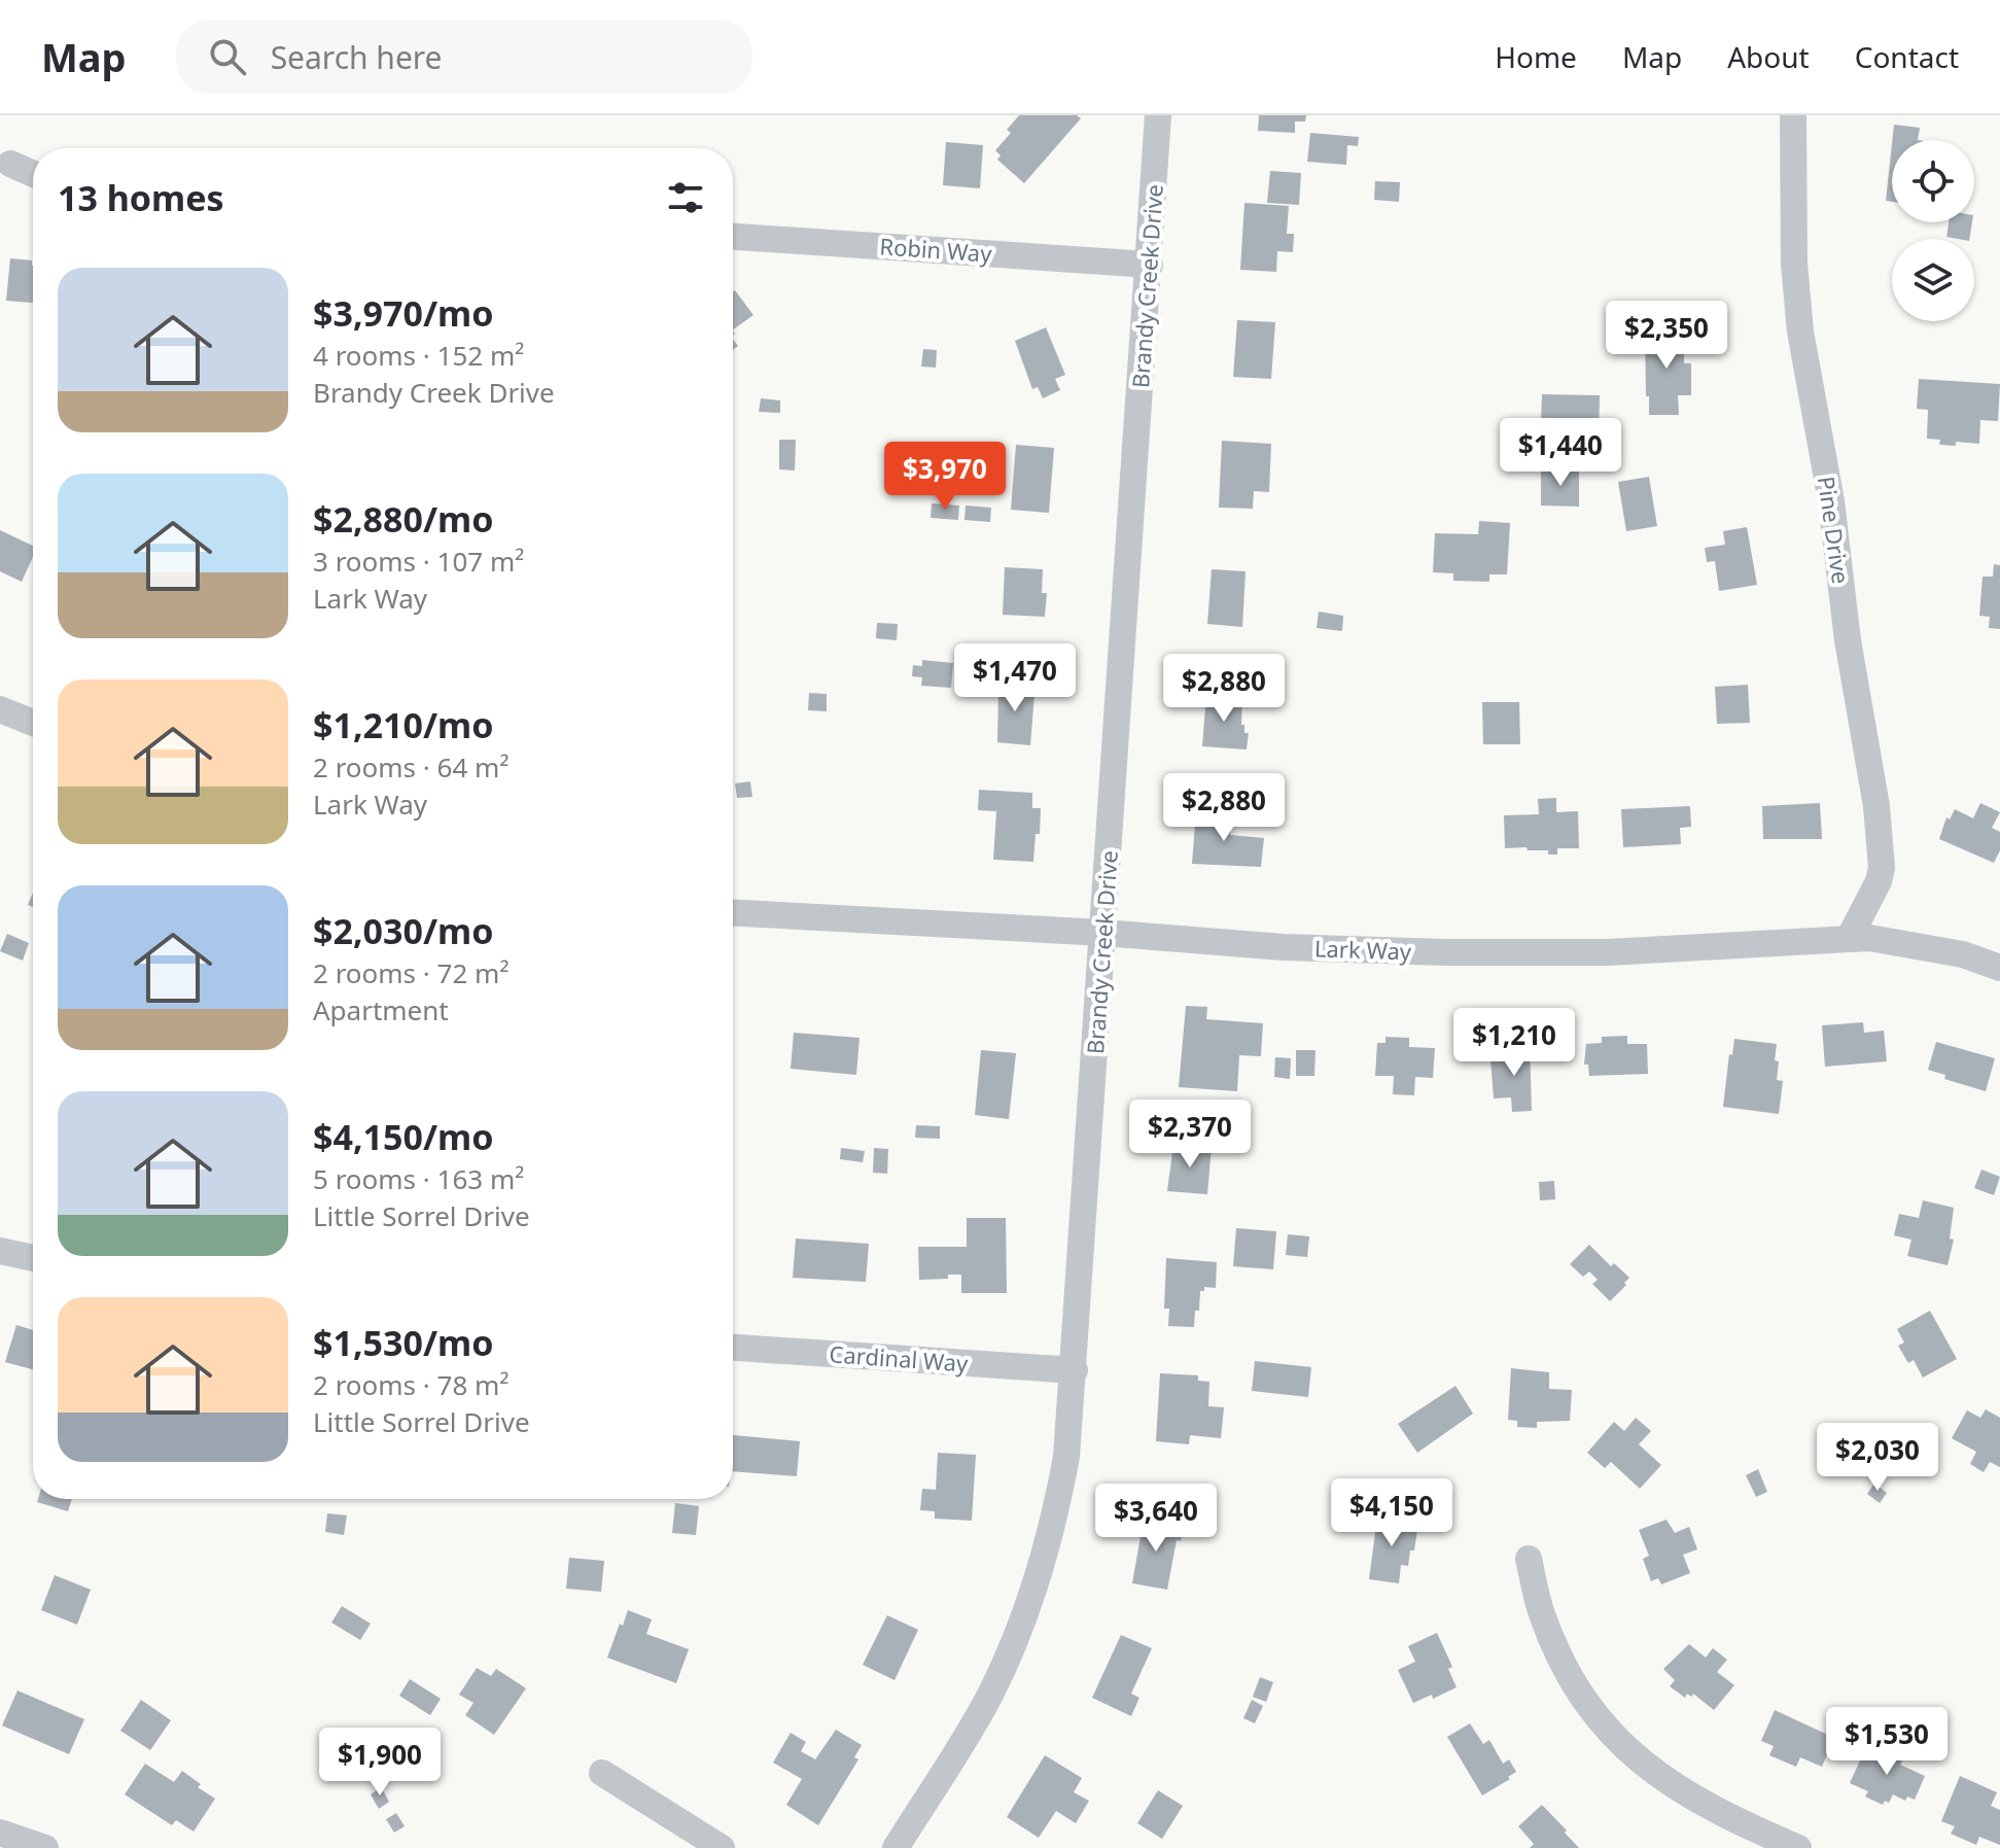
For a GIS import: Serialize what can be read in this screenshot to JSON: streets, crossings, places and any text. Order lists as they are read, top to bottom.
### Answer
{
  "streets": {
    "street": [
      "Robin Way",
      "Brandy Creek Drive",
      "Pine Drive",
      "Lark Way",
      "Cardinal Way"
    ]
  },
  "crossings": [
    ["Robin Way", "Brandy Creek Drive"],
    ["Brandy Creek Drive", "Lark Way"],
    ["Brandy Creek Drive", "Cardinal Way"],
    ["Pine Drive", "Lark Way"]
  ],
  "page": {
    "header": "Map",
    "search": "Search here",
    "nav": [
      "Home",
      "Map",
      "About",
      "Contact"
    ],
    "heading": "13 homes",
    "list": [
      {
        "name": "$3,970/mo",
        "note": "4 rooms · 152 m² · Brandy Creek Drive"
      },
      {
        "name": "$2,880/mo",
        "note": "3 rooms · 107 m² · Lark Way"
      },
      {
        "name": "$1,210/mo",
        "note": "2 rooms · 64 m² · Lark Way"
      },
      {
        "name": "$2,030/mo",
        "note": "2 rooms · 72 m² · Apartment"
      },
      {
        "name": "$4,150/mo",
        "note": "5 rooms · 163 m² · Little Sorrel Drive"
      },
      {
        "name": "$1,530/mo",
        "note": "2 rooms · 78 m² · Little Sorrel Drive"
      }
    ],
    "price": [
      "$2,350",
      "$1,440",
      "$3,970",
      "$1,470",
      "$2,880",
      "$2,880",
      "$1,210",
      "$2,370",
      "$2,030",
      "$4,150",
      "$3,640",
      "$1,530",
      "$1,900"
    ]
  }
}
